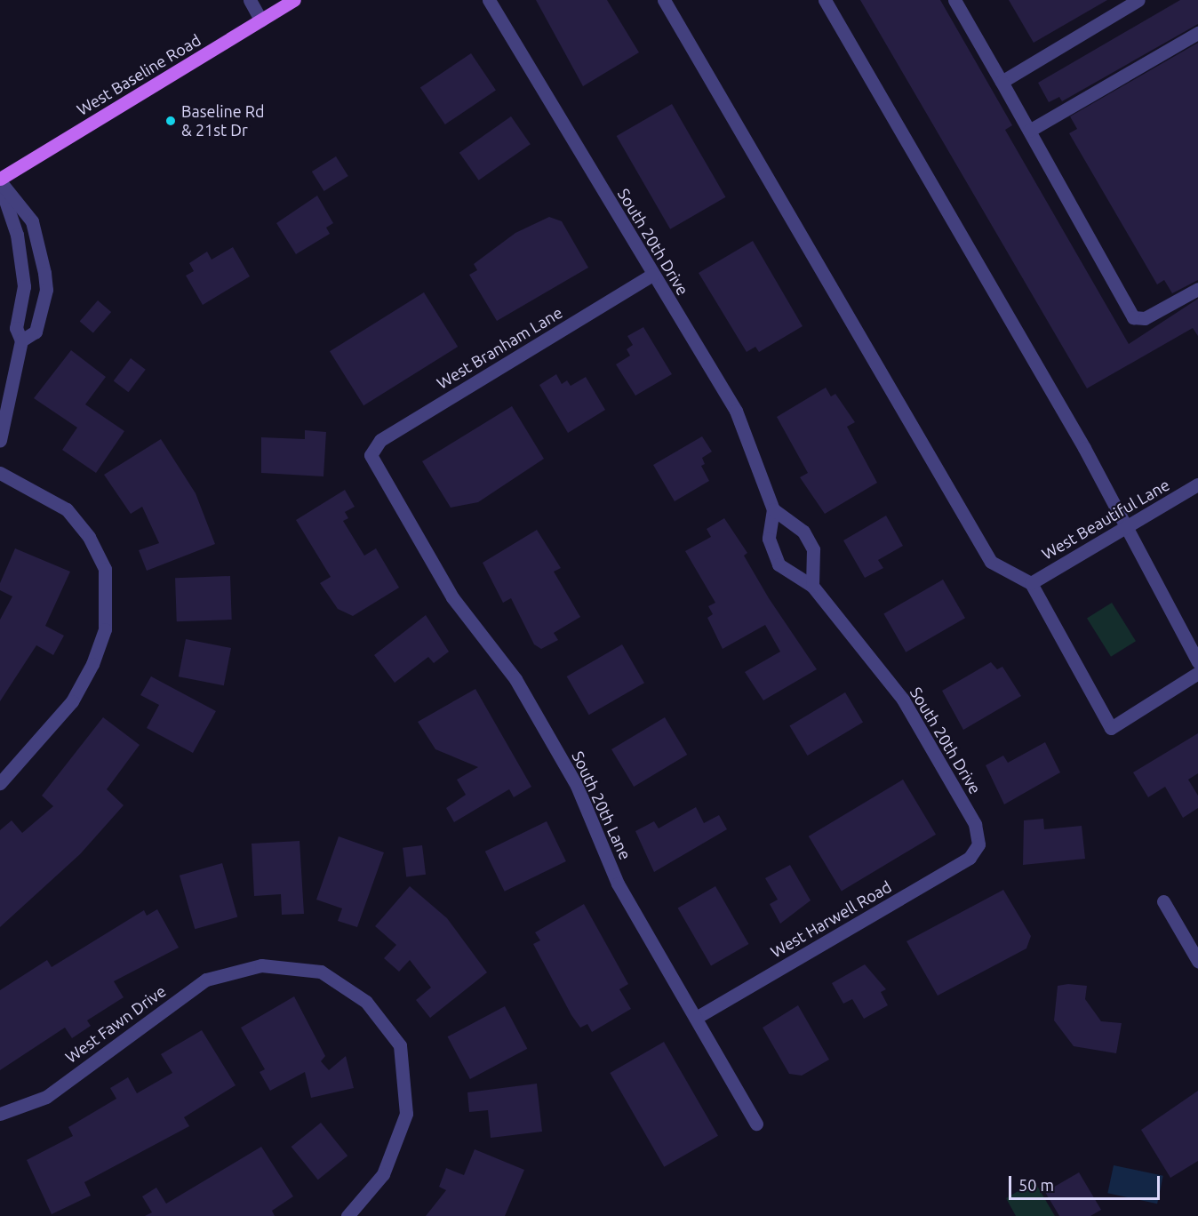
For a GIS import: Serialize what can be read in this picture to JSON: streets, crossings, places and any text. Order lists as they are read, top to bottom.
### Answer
{
  "streets": {
    "main road": ["West Baseline Road"],
    "street": [
      "South 20th Drive",
      "West Branham Lane",
      "West Beautiful Lane",
      "South 20th Lane",
      "West Harwell Road",
      "West Fawn Drive"
    ]
  },
  "crossings": [
    ["South 20th Drive", "West Branham Lane"],
    ["South 20th Drive", "West Harwell Road"],
    ["West Branham Lane", "South 20th Lane"],
    ["South 20th Lane", "West Harwell Road"]
  ],
  "places": ["Baseline Rd & 21st Dr"],
  "scale_bar": "50 m"
}
